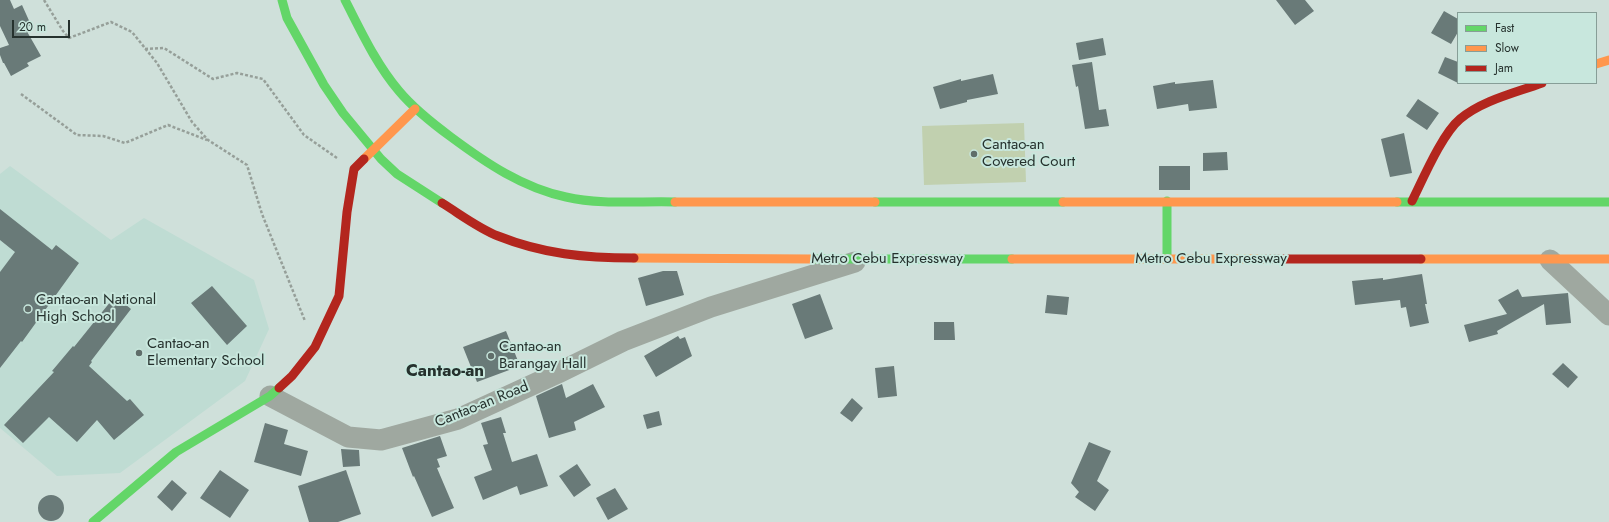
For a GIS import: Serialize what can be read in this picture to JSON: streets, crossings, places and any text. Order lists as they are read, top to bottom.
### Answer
{
  "streets": {
    "main road": ["Metro Cebu Expressway"],
    "street": ["Cantao-an Road"]
  },
  "crossings": [
    ["Metro Cebu Expressway", "Cantao-an Road"]
  ],
  "districts": ["Cantao-an"],
  "places": [
    "Cantao-an Covered Court",
    "Cantao-an National High School",
    "Cantao-an Elementary School",
    "Cantao-an Barangay Hall"
  ],
  "legend": ["Fast", "Slow", "Jam"],
  "scale_bar": "20 m"
}
